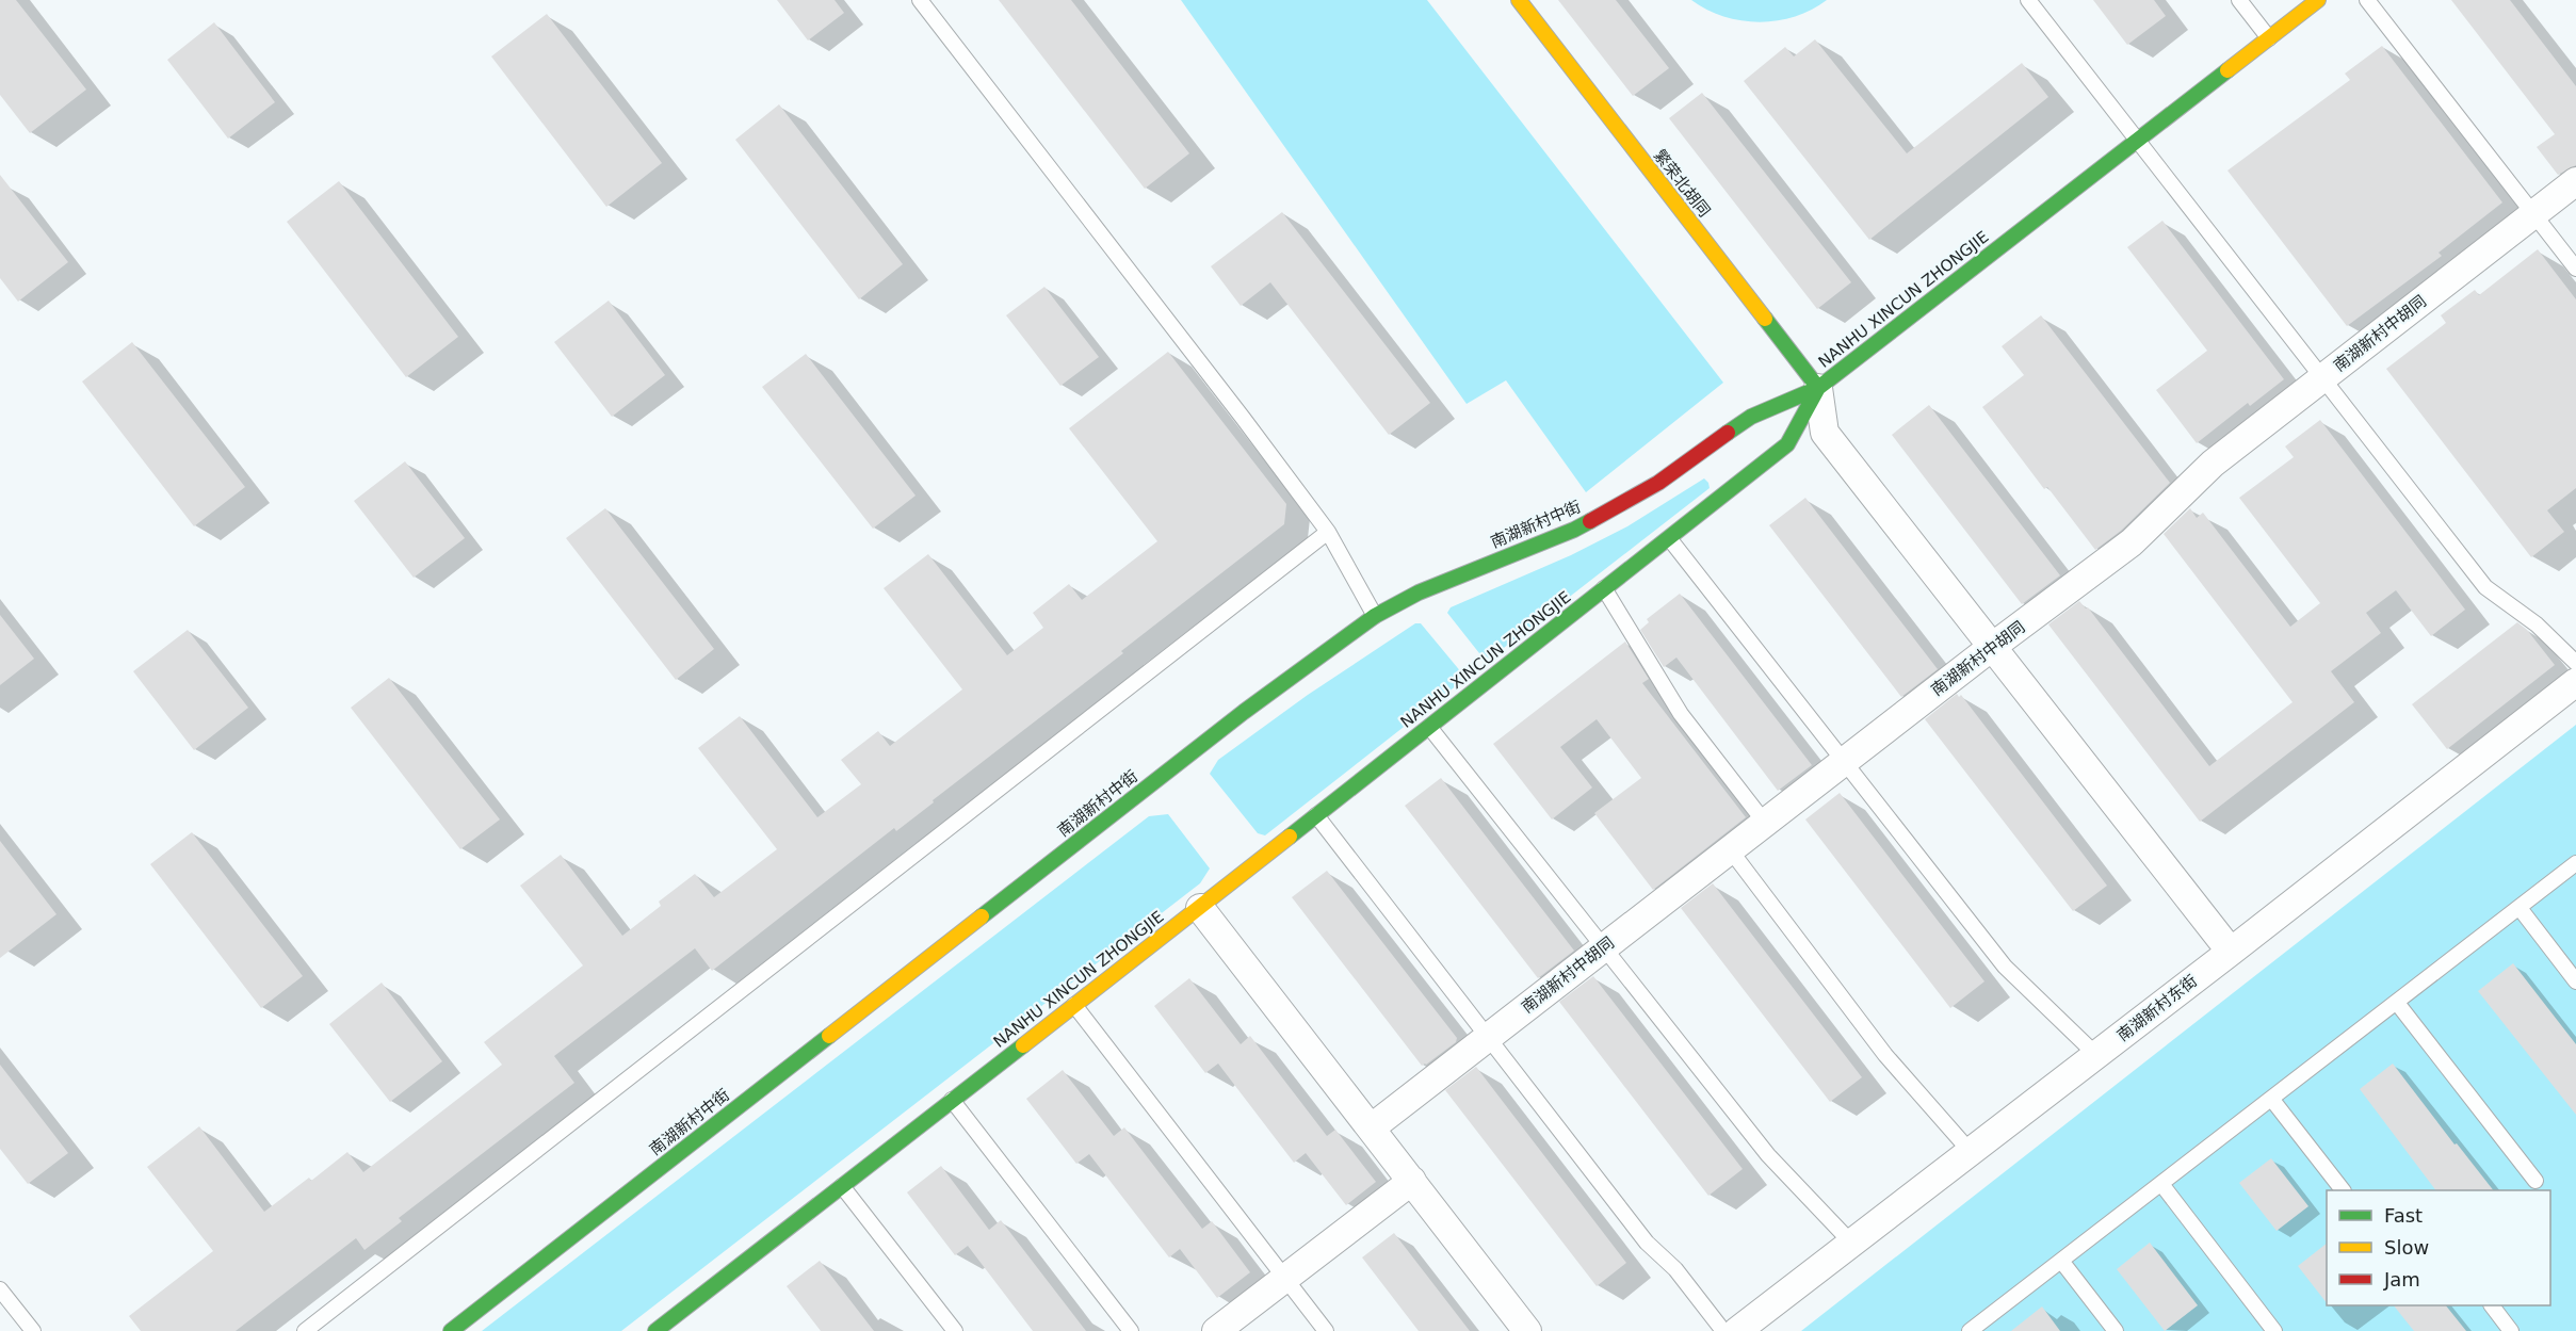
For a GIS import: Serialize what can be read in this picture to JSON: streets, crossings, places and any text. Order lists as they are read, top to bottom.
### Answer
{
  "streets": {
    "street": [
      "繁荣北胡同",
      "NANHU XINCUN ZHONGJIE",
      "南湖新村中胡同",
      "南湖新村中街",
      "南湖新村东街"
    ]
  },
  "crossings": [
    ["繁荣北胡同", "NANHU XINCUN ZHONGJIE"],
    ["繁荣北胡同", "南湖新村中街"],
    ["NANHU XINCUN ZHONGJIE", "南湖新村中街"]
  ],
  "legend": ["Fast", "Slow", "Jam"]
}
